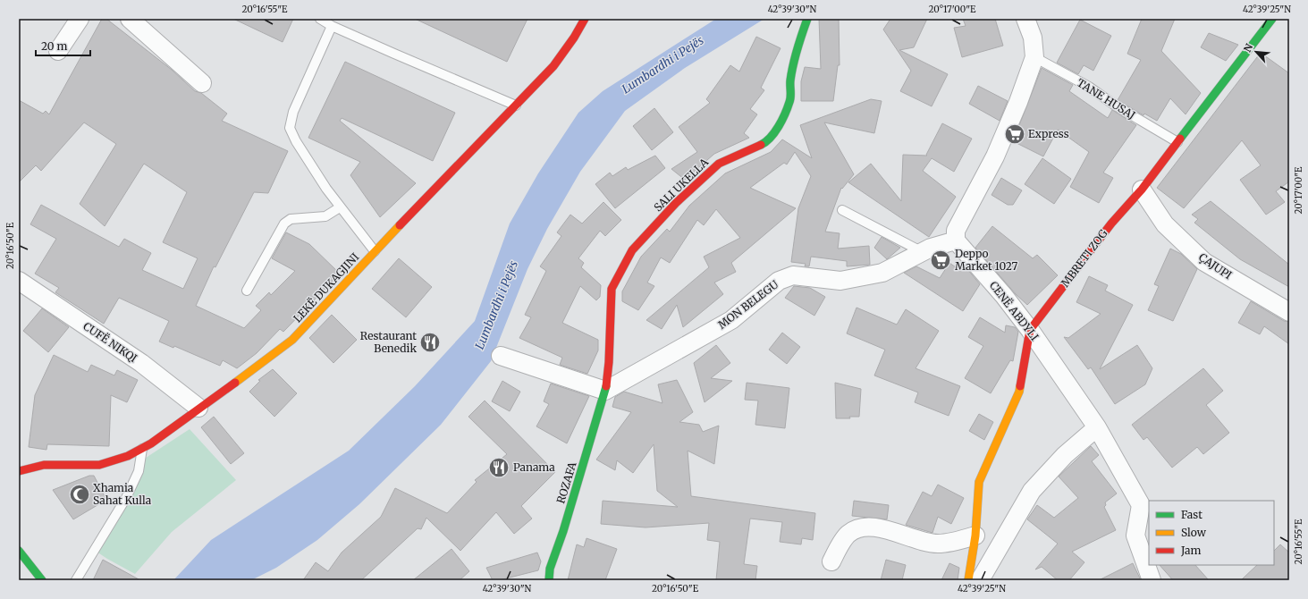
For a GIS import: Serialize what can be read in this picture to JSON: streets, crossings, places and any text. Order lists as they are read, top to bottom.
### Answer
{
  "streets": {
    "street": [
      "SALI UKELLA",
      "MBRETI ZOG",
      "ÇAJUPI",
      "LEKË DUKAGJINI",
      "MON BELEGU",
      "CENË ABDYLI",
      "CUFË NIKQI",
      "ROZAFA"
    ],
    "lane": ["TANE HUSAJ"]
  },
  "crossings": [
    ["TANE HUSAJ", "MBRETI ZOG"],
    ["SALI UKELLA", "MON BELEGU"],
    ["SALI UKELLA", "ROZAFA"],
    ["MBRETI ZOG", "ÇAJUPI"],
    ["MBRETI ZOG", "CENË ABDYLI"],
    ["LEKË DUKAGJINI", "CUFË NIKQI"],
    ["MON BELEGU", "CENË ABDYLI"],
    ["MON BELEGU", "ROZAFA"]
  ],
  "water": ["Lumbardhi i Pejës"],
  "places": {
    "supermarket": ["Express", "Deppo Market 1027"],
    "restaurant": ["Restaurant Benedik", "Panama"],
    "mosque": ["Xhamia Sahat Kulla"]
  },
  "legend": ["Fast", "Slow", "Jam"],
  "scale_bar": "20 m",
  "north": "top left",
  "coordinates": [
    "20°16'55\"E",
    "42°39'30\"N",
    "20°17'00\"E",
    "42°39'25\"N",
    "20°16'50\"E"
  ]
}
